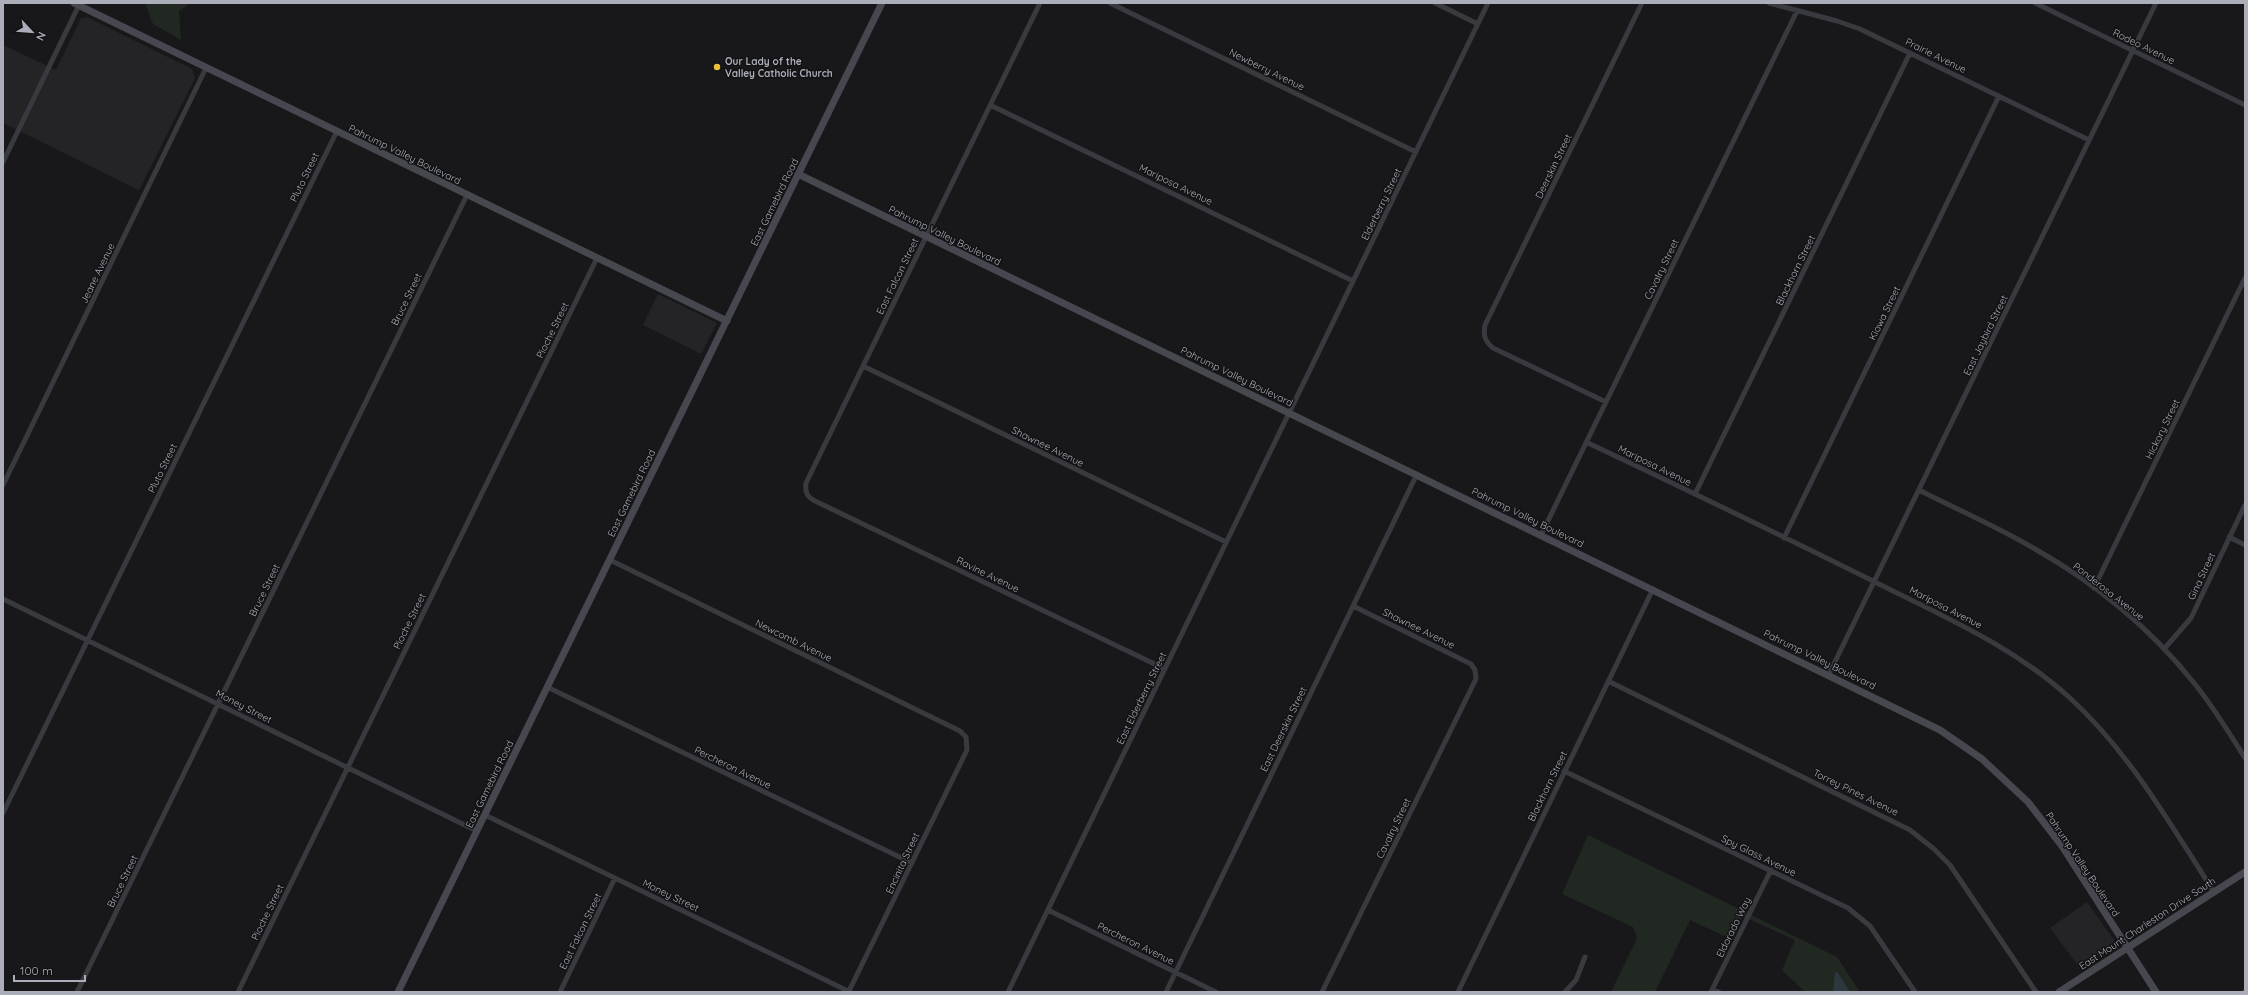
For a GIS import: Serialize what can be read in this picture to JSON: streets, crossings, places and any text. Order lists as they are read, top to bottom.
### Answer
{
  "streets": {
    "main road": ["Pahrump Valley Boulevard", "East Gamebird Road", "East Mount Charleston Drive South"],
    "street": [
      "Rodeo Avenue",
      "Prairie Avenue",
      "Newberry Avenue",
      "Deerskin Street",
      "Pluto Street",
      "Mariposa Avenue",
      "Elderberry Street",
      "Cavalry Street",
      "Blackhorn Street",
      "Jeane Avenue",
      "East Falcon Street",
      "Bruce Street",
      "Kiowa Street",
      "Pioche Street",
      "East Jaybird Street",
      "Hickory Street",
      "Shawnee Avenue",
      "Ravine Avenue",
      "Gina Street",
      "Ponderosa Avenue",
      "Newcomb Avenue",
      "East Elderberry Street",
      "Money Street",
      "East Deerskin Street",
      "Percheron Avenue",
      "Torrey Pines Avenue",
      "Spy Glass Avenue",
      "Encinita Street",
      "Eldorado Way"
    ]
  },
  "crossings": [
    ["Rodeo Avenue", "East Jaybird Street"],
    ["Prairie Avenue", "Cavalry Street"],
    ["Prairie Avenue", "Blackhorn Street"],
    ["Prairie Avenue", "Kiowa Street"],
    ["Prairie Avenue", "East Jaybird Street"],
    ["Newberry Avenue", "Elderberry Street"],
    ["Pahrump Valley Boulevard", "Pluto Street"],
    ["Pahrump Valley Boulevard", "East Gamebird Road"],
    ["Pahrump Valley Boulevard", "Elderberry Street"],
    ["Pahrump Valley Boulevard", "Cavalry Street"],
    ["Pahrump Valley Boulevard", "Blackhorn Street"],
    ["Pahrump Valley Boulevard", "Jeane Avenue"],
    ["Pahrump Valley Boulevard", "East Falcon Street"],
    ["Pahrump Valley Boulevard", "Bruce Street"],
    ["Pahrump Valley Boulevard", "Pioche Street"],
    ["Pahrump Valley Boulevard", "East Jaybird Street"],
    ["Pahrump Valley Boulevard", "East Elderberry Street"],
    ["Pahrump Valley Boulevard", "East Deerskin Street"],
    ["Pahrump Valley Boulevard", "East Mount Charleston Drive South"],
    ["Deerskin Street", "Cavalry Street"],
    ["Pluto Street", "Money Street"],
    ["Mariposa Avenue", "Elderberry Street"],
    ["Mariposa Avenue", "Cavalry Street"],
    ["Mariposa Avenue", "Blackhorn Street"],
    ["Mariposa Avenue", "East Falcon Street"],
    ["Mariposa Avenue", "Kiowa Street"],
    ["Mariposa Avenue", "East Jaybird Street"],
    ["Mariposa Avenue", "East Mount Charleston Drive South"],
    ["East Gamebird Road", "Newcomb Avenue"],
    ["East Gamebird Road", "Money Street"],
    ["East Gamebird Road", "Percheron Avenue"],
    ["Elderberry Street", "East Elderberry Street"],
    ["Cavalry Street", "Shawnee Avenue"],
    ["Blackhorn Street", "Torrey Pines Avenue"],
    ["Blackhorn Street", "Spy Glass Avenue"],
    ["East Falcon Street", "Shawnee Avenue"],
    ["East Falcon Street", "Ravine Avenue"],
    ["East Falcon Street", "Money Street"],
    ["Bruce Street", "Money Street"],
    ["Pioche Street", "Money Street"],
    ["East Jaybird Street", "Ponderosa Avenue"],
    ["Hickory Street", "Ponderosa Avenue"],
    ["Shawnee Avenue", "East Elderberry Street"],
    ["Shawnee Avenue", "East Deerskin Street"],
    ["Ravine Avenue", "East Elderberry Street"],
    ["Gina Street", "Ponderosa Avenue"],
    ["Newcomb Avenue", "Encinita Street"],
    ["East Elderberry Street", "Percheron Avenue"],
    ["Money Street", "Encinita Street"],
    ["East Deerskin Street", "Percheron Avenue"],
    ["Percheron Avenue", "Encinita Street"],
    ["Spy Glass Avenue", "Eldorado Way"]
  ],
  "places": ["Our Lady of the Valley Catholic Church"],
  "scale_bar": "100 m",
  "north": "bottom right"
}
